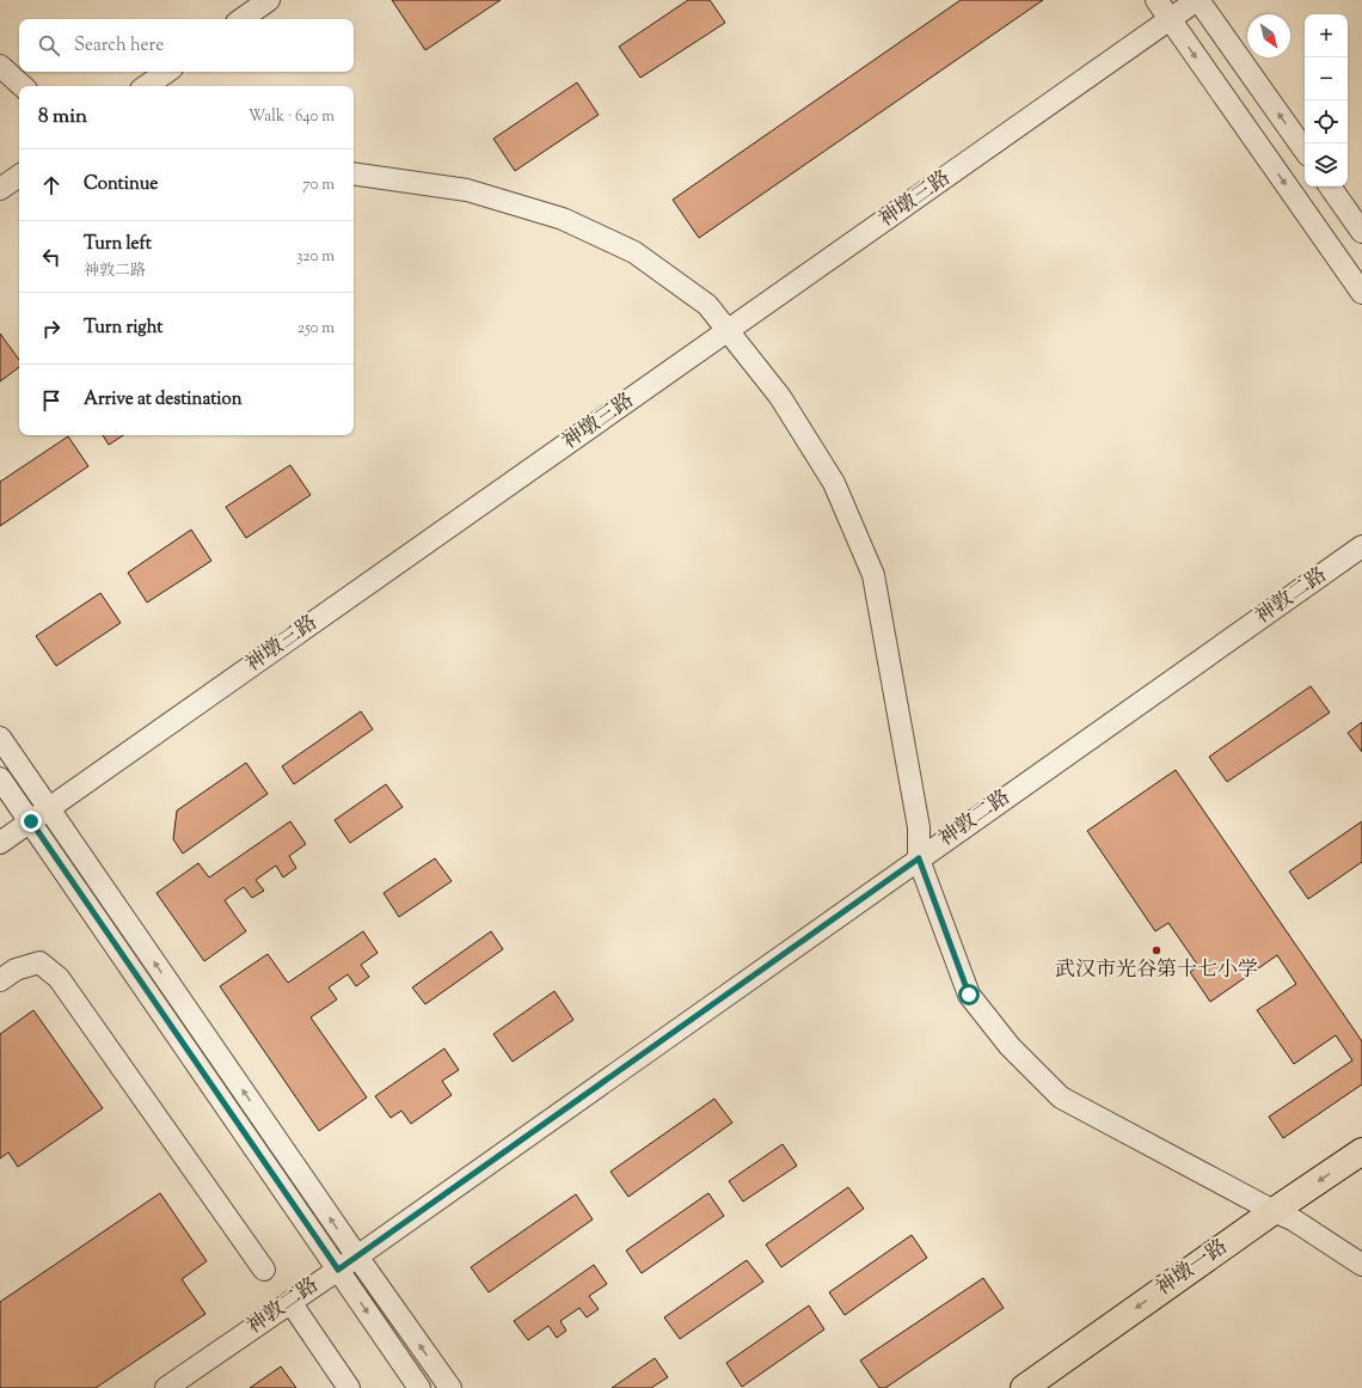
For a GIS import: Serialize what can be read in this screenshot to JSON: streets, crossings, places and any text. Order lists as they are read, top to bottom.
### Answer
{
  "streets": {
    "main road": ["神墩一路"],
    "street": ["神墩三路", "神敦二路"]
  },
  "places": ["武汉市光谷第十七小学"],
  "north": "bottom right",
  "page": {
    "map_buttons": ["+", "−"],
    "search": "Search here",
    "heading": ["8 min", "Walk · 640 m"],
    "list": [
      ["Continue", "70 m"],
      ["Turn left", "神敦二路", "320 m"],
      ["Turn right", "250 m"],
      "Arrive at destination"
    ]
  }
}
